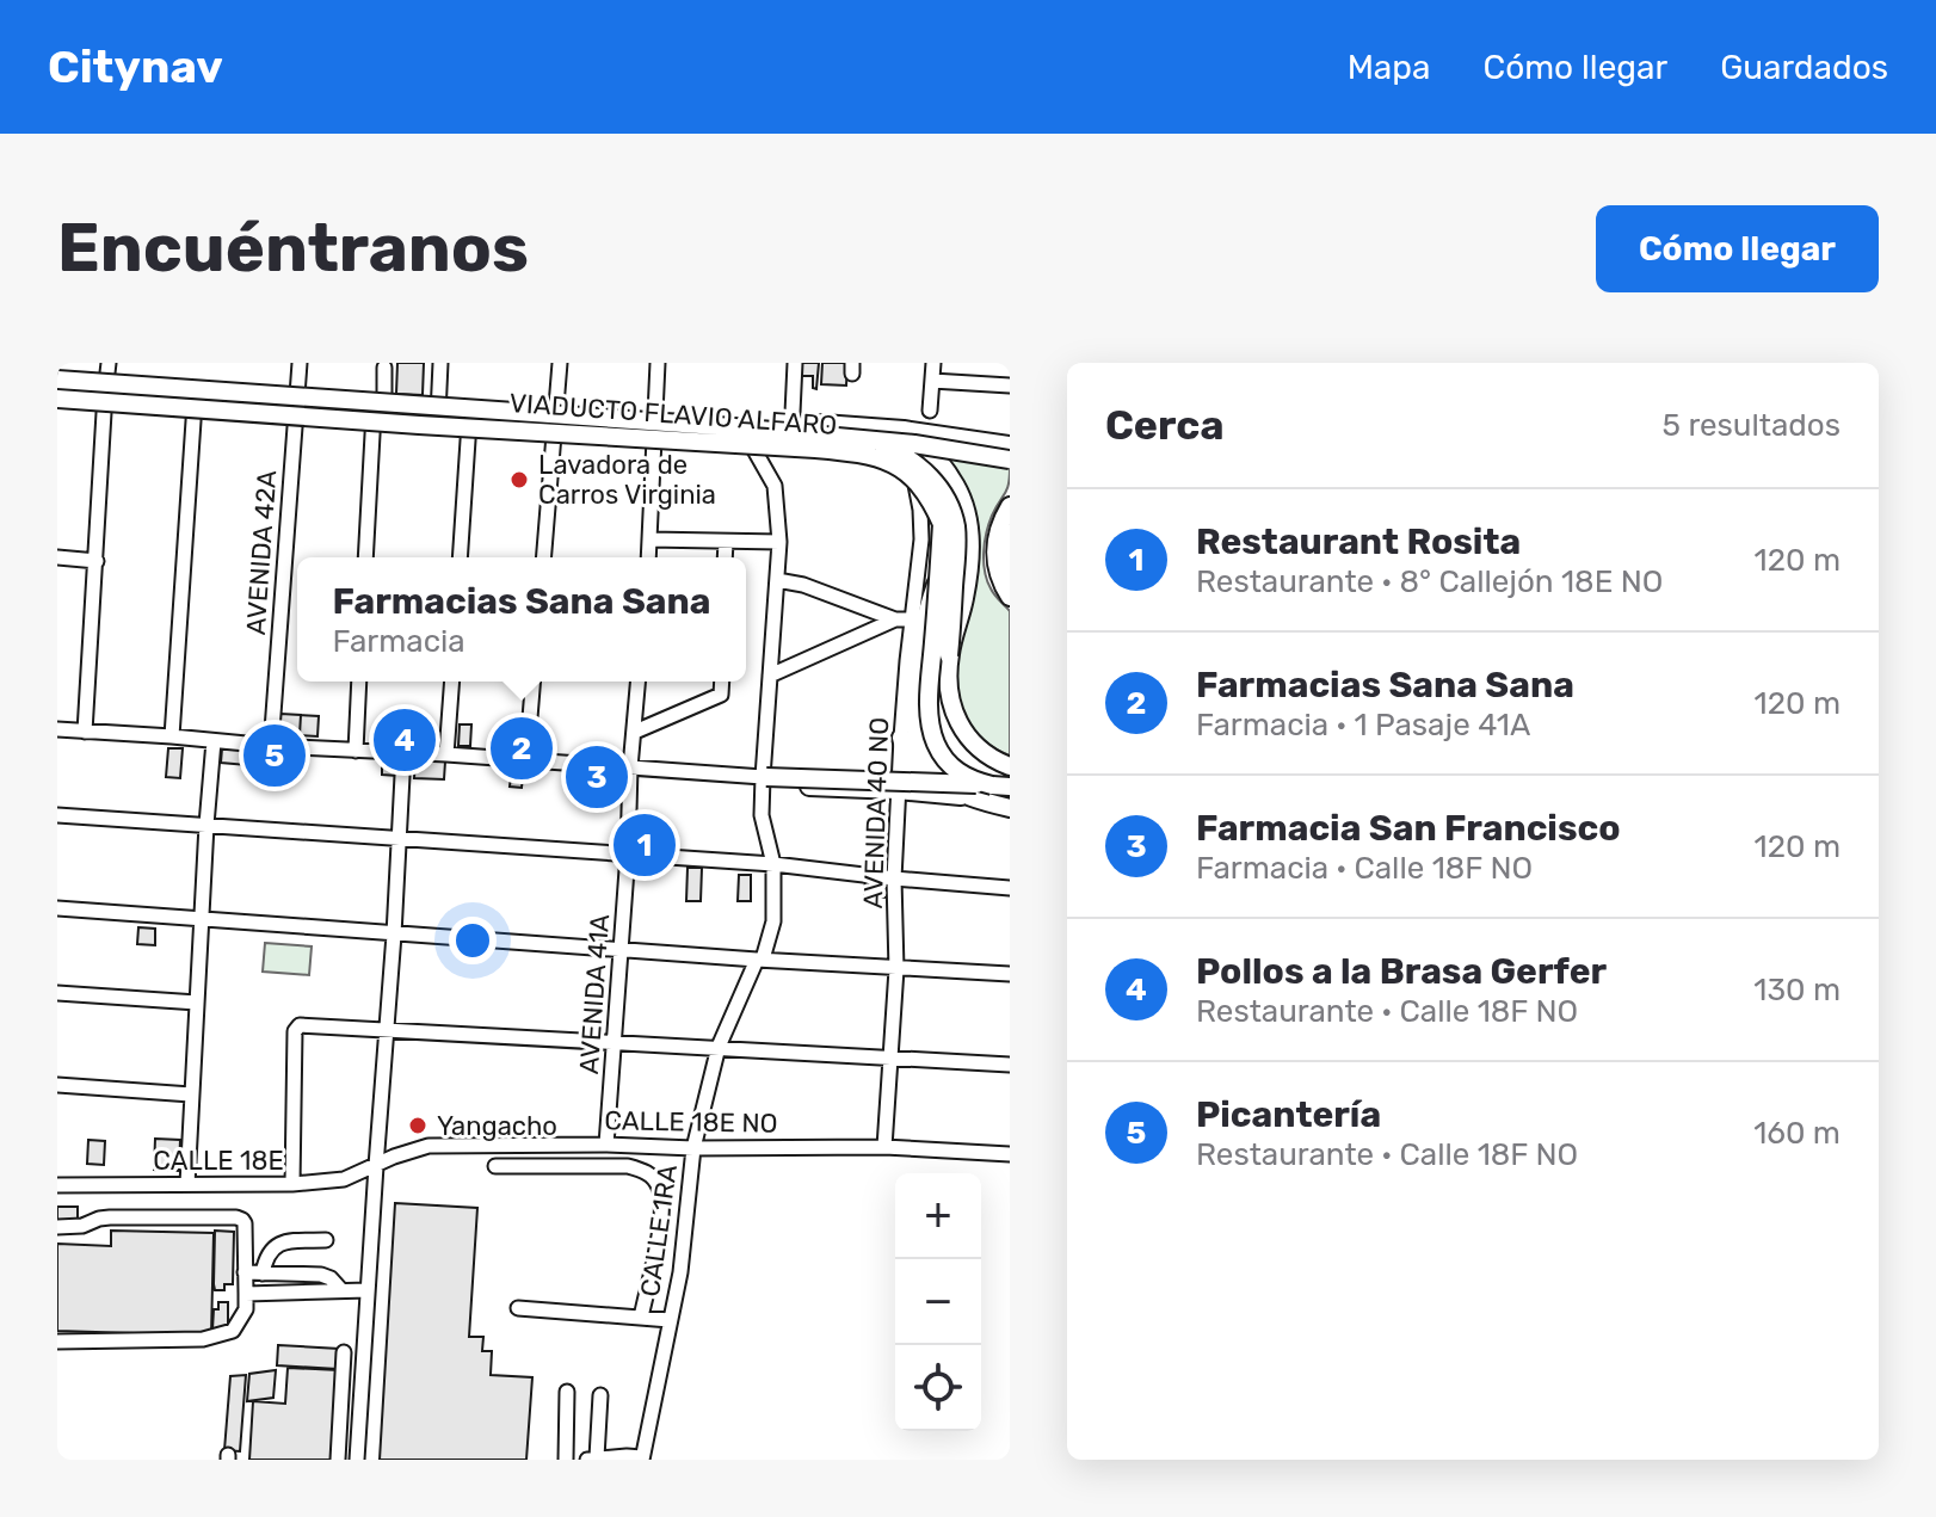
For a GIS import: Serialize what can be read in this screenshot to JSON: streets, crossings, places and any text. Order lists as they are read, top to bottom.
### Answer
{
  "streets": {
    "main road": ["VIADUCTO FLAVIO ALFARO"],
    "street": [
      "AVENIDA 42A",
      "AVENIDA 40 NO",
      "AVENIDA 41A",
      "CALLE 18E NO",
      "CALLE 18E",
      "CALLE 1RA"
    ]
  },
  "crossings": [
    ["VIADUCTO FLAVIO ALFARO", "AVENIDA 40 NO"],
    ["VIADUCTO FLAVIO ALFARO", "CALLE 1RA"],
    ["AVENIDA 40 NO", "CALLE 18E NO"],
    ["AVENIDA 41A", "CALLE 18E NO"],
    ["CALLE 18E NO", "CALLE 18E"],
    ["CALLE 18E NO", "CALLE 1RA"]
  ],
  "places": ["Lavadora de Carros Virginia", "Yangacho"],
  "page": {
    "header": "Citynav",
    "nav": ["Mapa", "Cómo llegar", "Guardados"],
    "buttons": "Cómo llegar",
    "title": "Encuéntranos",
    "heading": ["Cerca", "5 resultados"],
    "list": [
      {
        "mark": "1",
        "name": "Restaurant Rosita",
        "note": "Restaurante · 8° Callejón 18E NO",
        "value": "120 m"
      },
      {
        "mark": "2",
        "name": "Farmacias Sana Sana",
        "note": "Farmacia · 1 Pasaje 41A",
        "value": "120 m"
      },
      {
        "mark": "3",
        "name": "Farmacia San Francisco",
        "note": "Farmacia · Calle 18F NO",
        "value": "120 m"
      },
      {
        "mark": "4",
        "name": "Pollos a la Brasa Gerfer",
        "note": "Restaurante · Calle 18F NO",
        "value": "130 m"
      },
      {
        "mark": "5",
        "name": "Picantería",
        "note": "Restaurante · Calle 18F NO",
        "value": "160 m"
      }
    ],
    "popup": ["Farmacias Sana Sana", "Farmacia"],
    "pins": [
      "4",
      "2",
      "5",
      "3",
      "1"
    ],
    "map_buttons": ["+", "−"]
  }
}
